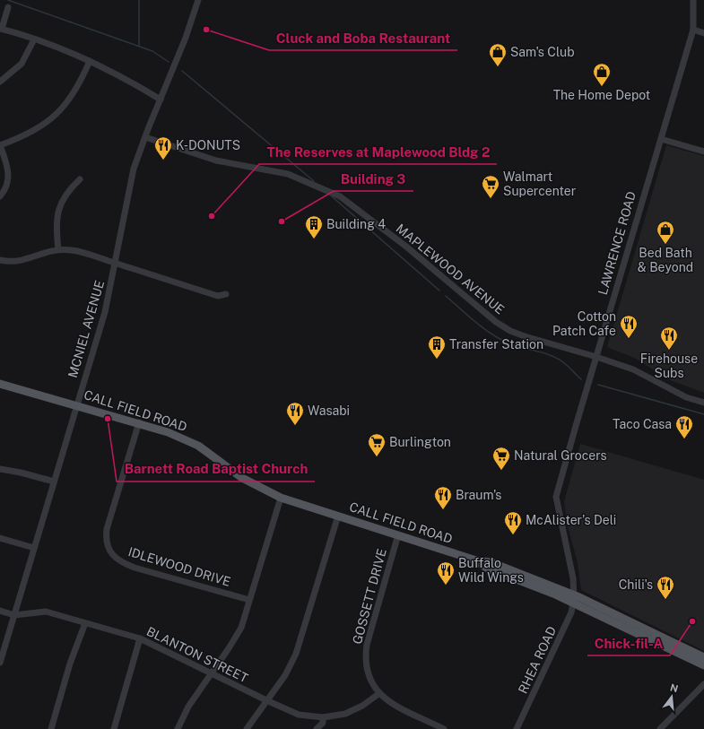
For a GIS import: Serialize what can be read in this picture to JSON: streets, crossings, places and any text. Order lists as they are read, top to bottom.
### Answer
{
  "streets": {
    "main road": ["CALL FIELD ROAD"],
    "street": [
      "LAWRENCE ROAD",
      "MAPLEWOOD AVENUE",
      "MCNIEL AVENUE",
      "IDLEWOOD DRIVE",
      "GOSSETT DRIVE",
      "BLANTON STREET",
      "RHEA ROAD"
    ]
  },
  "crossings": [
    ["LAWRENCE ROAD", "MAPLEWOOD AVENUE"],
    ["LAWRENCE ROAD", "CALL FIELD ROAD"],
    ["LAWRENCE ROAD", "RHEA ROAD"],
    ["MAPLEWOOD AVENUE", "MCNIEL AVENUE"],
    ["MCNIEL AVENUE", "CALL FIELD ROAD"],
    ["MCNIEL AVENUE", "BLANTON STREET"],
    ["CALL FIELD ROAD", "IDLEWOOD DRIVE"],
    ["CALL FIELD ROAD", "GOSSETT DRIVE"],
    ["CALL FIELD ROAD", "RHEA ROAD"],
    ["GOSSETT DRIVE", "BLANTON STREET"]
  ],
  "places": {
    "other": [
      "Cluck and Boba Restaurant",
      "The Reserves at Maplewood Bldg 2",
      "Building 3",
      "Barnett Road Baptist Church",
      "Chick-fil-A"
    ],
    "shop": ["Sam's Club", "The Home Depot", "Bed Bath & Beyond"],
    "restaurant": [
      "K-DONUTS",
      "Cotton Patch Cafe",
      "Firehouse Subs",
      "Wasabi",
      "Taco Casa",
      "Braum's",
      "McAlister's Deli",
      "Buffalo Wild Wings",
      "Chili's"
    ],
    "supermarket": ["Walmart Supercenter", "Burlington", "Natural Grocers"],
    "building": ["Building 4", "Transfer Station"]
  },
  "north": "top"
}
